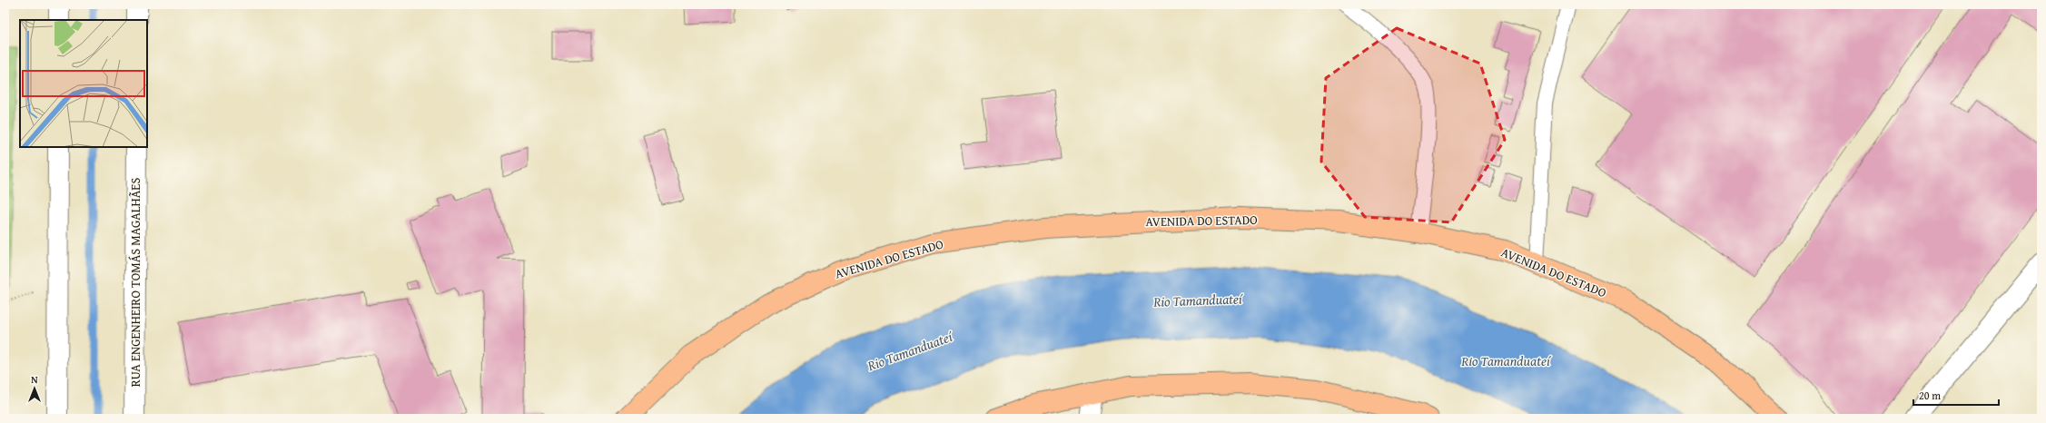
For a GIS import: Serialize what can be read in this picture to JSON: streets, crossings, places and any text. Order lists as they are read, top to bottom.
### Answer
{
  "streets": {
    "highway": ["AVENIDA DO ESTADO"],
    "street": ["RUA ENGENHEIRO TOMÁS MAGALHÃES"]
  },
  "water": ["Rio Tamanduateí"],
  "scale_bar": "20 m",
  "north": "top"
}
